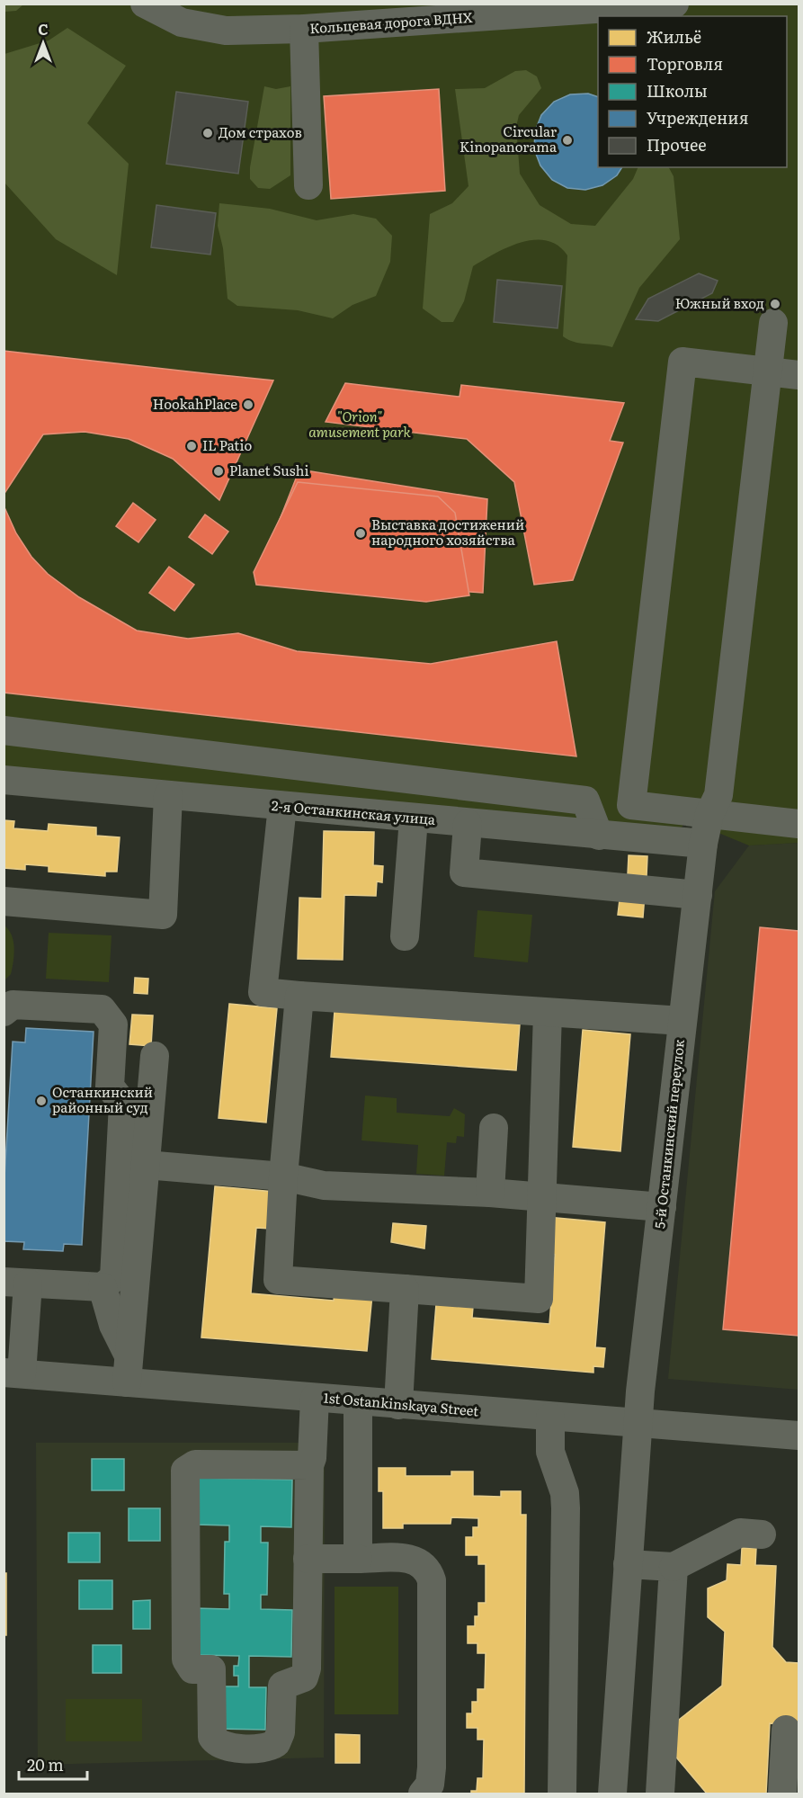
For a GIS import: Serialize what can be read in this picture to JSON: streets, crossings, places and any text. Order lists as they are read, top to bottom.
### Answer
{
  "streets": {
    "street": [
      "Кольцевая дорога ВДНХ",
      "2-я Останкинская улица",
      "5-й Останкинский переулок",
      "1st Ostankinskaya Street"
    ]
  },
  "crossings": [
    ["2-я Останкинская улица", "5-й Останкинский переулок"],
    ["5-й Останкинский переулок", "1st Ostankinskaya Street"]
  ],
  "parks": ["\"Orion\" amusement park"],
  "places": [
    "Дом страхов",
    "Circular Kinopanorama",
    "Южный вход",
    "HookahPlace",
    "IL Patio",
    "Planet Sushi",
    "Выставка достижений народного хозяйства",
    "Останкинский районный суд"
  ],
  "legend": [
    "Жильё",
    "Торговля",
    "Школы",
    "Учреждения",
    "Прочее"
  ],
  "scale_bar": "20 m",
  "north": "top"
}
